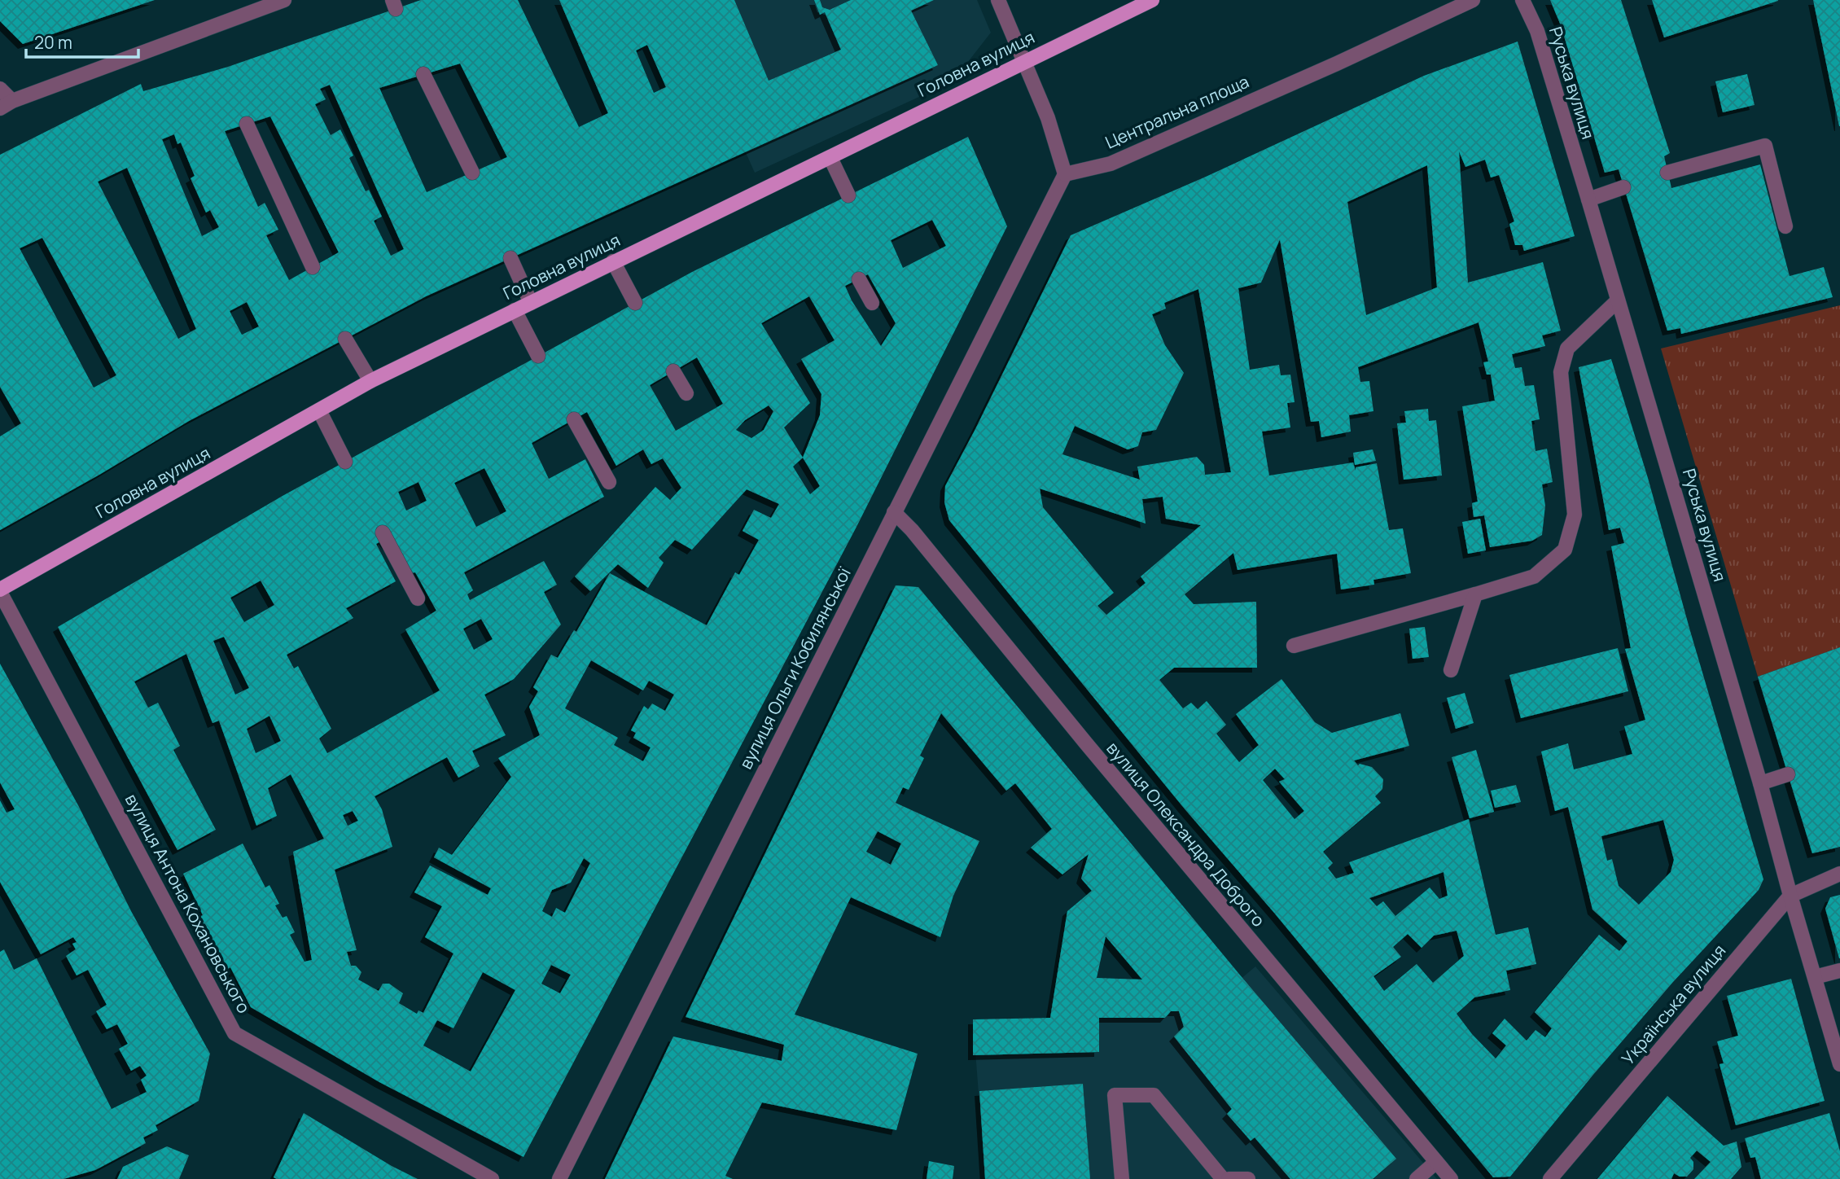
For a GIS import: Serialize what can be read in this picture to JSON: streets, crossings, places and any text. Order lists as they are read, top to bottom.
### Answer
{
  "streets": {
    "main road": ["Головна вулиця"],
    "street": [
      "Руська вулиця",
      "Центральна площа",
      "вулиця Ольги Кобилянської",
      "вулиця Олександра Доброго",
      "вулиця Антона Кохановського",
      "Українська вулиця"
    ]
  },
  "crossings": [
    ["Головна вулиця", "вулиця Антона Кохановського"],
    ["Руська вулиця", "Українська вулиця"],
    ["Центральна площа", "вулиця Ольги Кобилянської"],
    ["вулиця Ольги Кобилянської", "вулиця Олександра Доброго"]
  ],
  "scale_bar": "20 m"
}
